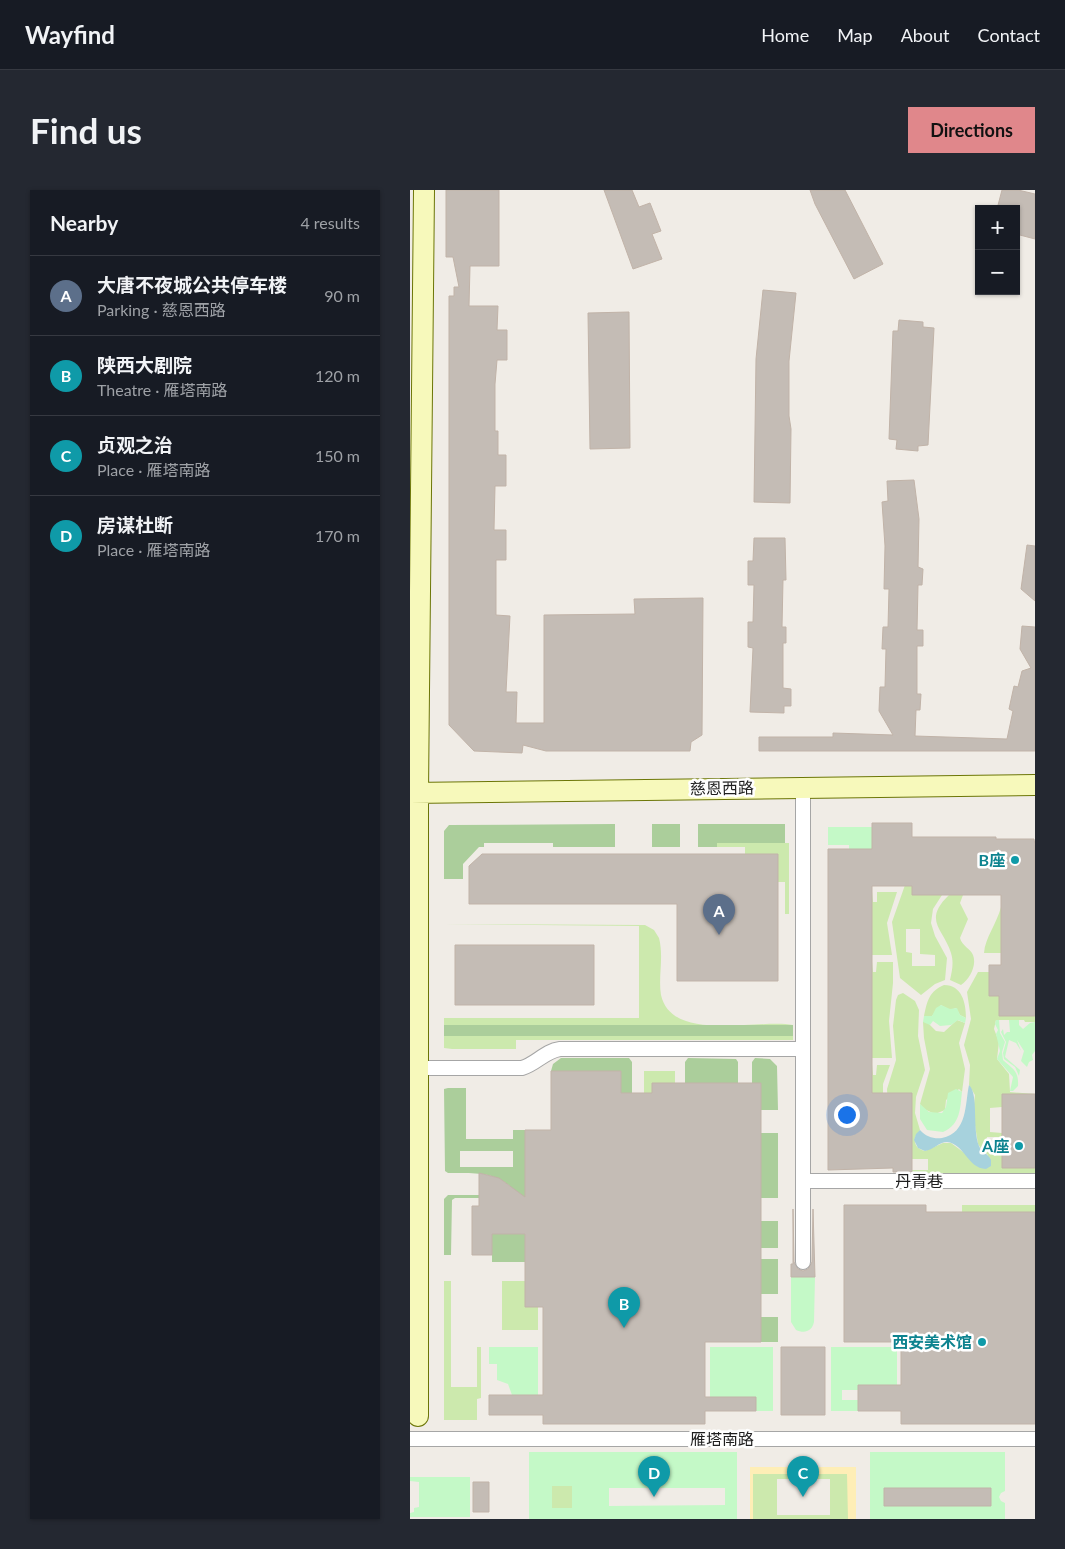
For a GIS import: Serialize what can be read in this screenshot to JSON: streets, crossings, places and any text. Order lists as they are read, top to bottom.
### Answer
{
  "streets": {
    "street": ["慈恩西路", "丹青巷", "雁塔南路"]
  },
  "places": ["B座", "A座", "西安美术馆"],
  "page": {
    "header": "Wayfind",
    "nav": [
      "Home",
      "Map",
      "About",
      "Contact"
    ],
    "buttons": "Directions",
    "title": "Find us",
    "heading": ["Nearby", "4 results"],
    "map_buttons": ["+", "−"],
    "list": [
      {
        "mark": "A",
        "name": "大唐不夜城公共停车楼",
        "note": "Parking · 慈恩西路",
        "value": "90 m"
      },
      {
        "mark": "B",
        "name": "陕西大剧院",
        "note": "Theatre · 雁塔南路",
        "value": "120 m"
      },
      {
        "mark": "C",
        "name": "贞观之治",
        "note": "Place · 雁塔南路",
        "value": "150 m"
      },
      {
        "mark": "D",
        "name": "房谋杜断",
        "note": "Place · 雁塔南路",
        "value": "170 m"
      }
    ],
    "pins": [
      "A",
      "B",
      "C",
      "D"
    ]
  }
}
